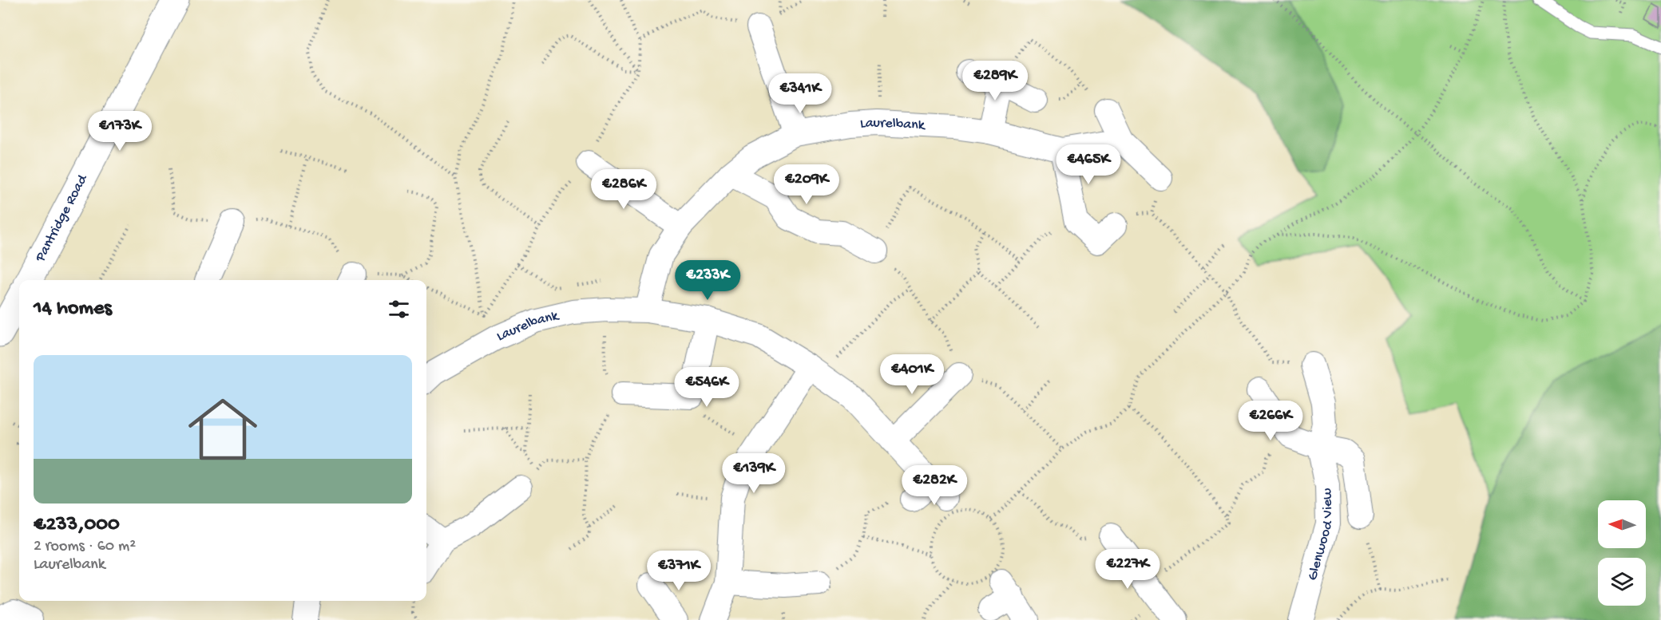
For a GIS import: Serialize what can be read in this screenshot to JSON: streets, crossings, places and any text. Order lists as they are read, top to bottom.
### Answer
{
  "streets": {
    "street": ["Laurelbank", "Pantridge Road", "Glenwood View"]
  },
  "north": "left",
  "page": {
    "price": [
      "€289K",
      "€341K",
      "€173K",
      "€465K",
      "€209K",
      "€286K",
      "€233K",
      "€401K",
      "€546K",
      "€266K",
      "€139K",
      "€282K",
      "€227K",
      "€371K"
    ],
    "heading": "14 homes",
    "list": [
      {
        "name": "€233,000",
        "note": "2 rooms · 60 m² · Laurelbank"
      }
    ]
  }
}
